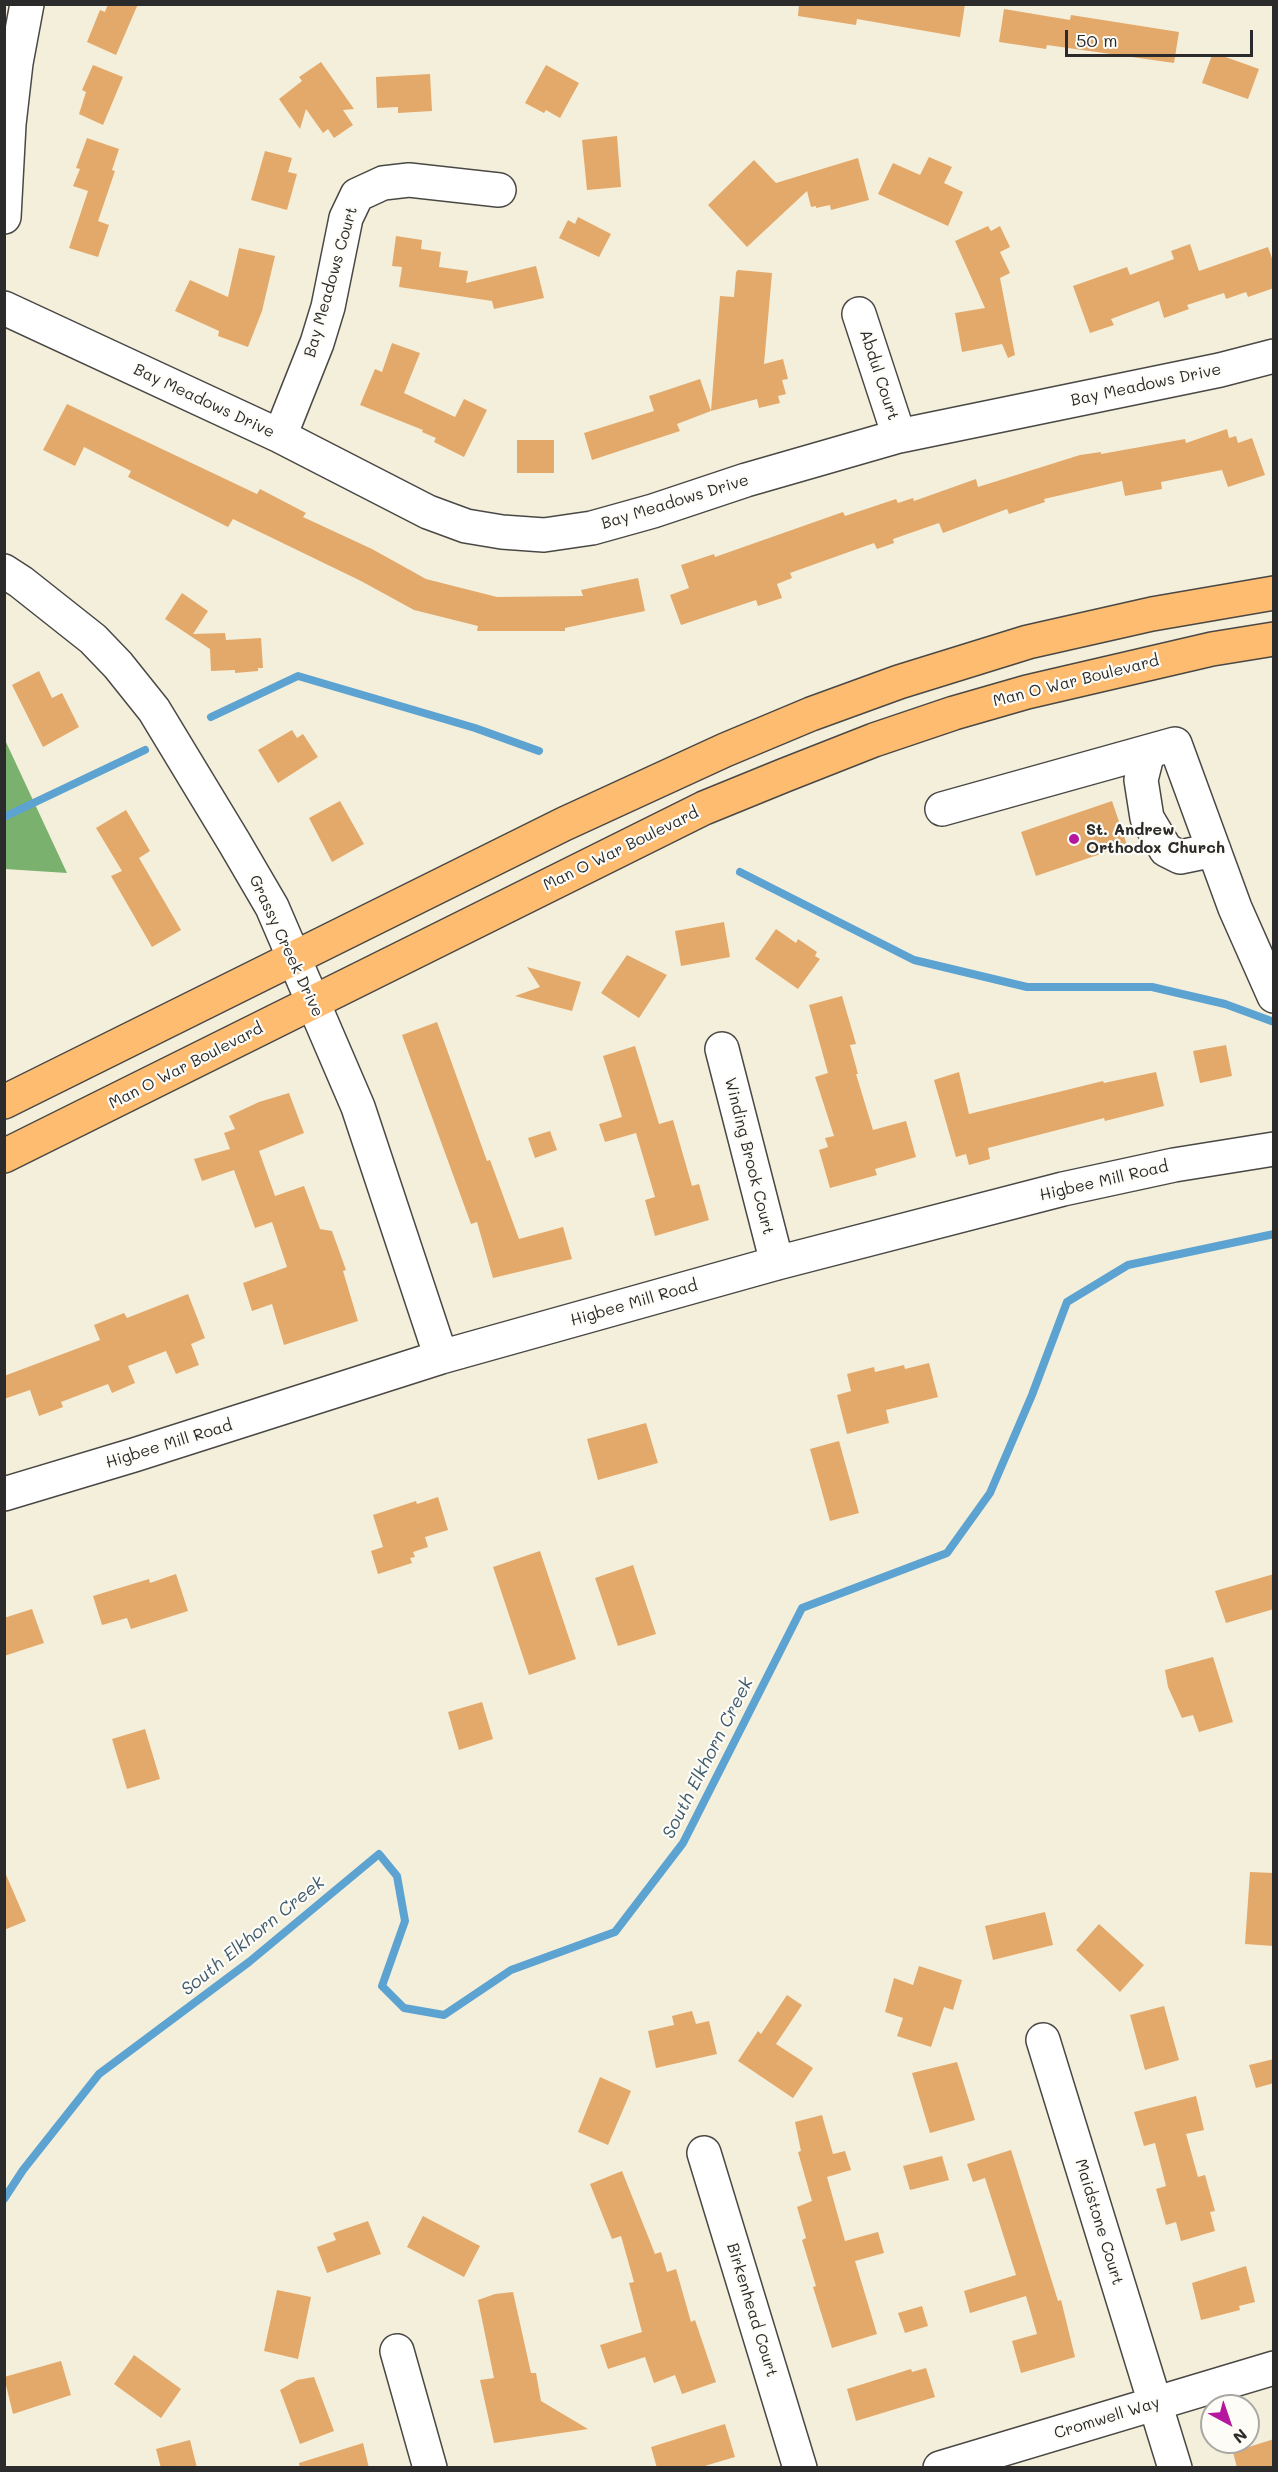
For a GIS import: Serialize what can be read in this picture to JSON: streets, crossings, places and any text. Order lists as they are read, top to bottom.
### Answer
{
  "streets": {
    "main road": ["Man O War Boulevard"],
    "street": [
      "Bay Meadows Court",
      "Abdul Court",
      "Bay Meadows Drive",
      "Grassy Creek Drive",
      "Winding Brook Court",
      "Higbee Mill Road",
      "Maidstone Court",
      "Birkenhead Court",
      "Cromwell Way"
    ]
  },
  "crossings": [
    ["Bay Meadows Court", "Bay Meadows Drive"],
    ["Abdul Court", "Bay Meadows Drive"],
    ["Man O War Boulevard", "Grassy Creek Drive"],
    ["Grassy Creek Drive", "Higbee Mill Road"],
    ["Winding Brook Court", "Higbee Mill Road"],
    ["Maidstone Court", "Cromwell Way"]
  ],
  "water": ["South Elkhorn Creek"],
  "places": ["St. Andrew Orthodox Church"],
  "scale_bar": "50 m",
  "north": "bottom right"
}
